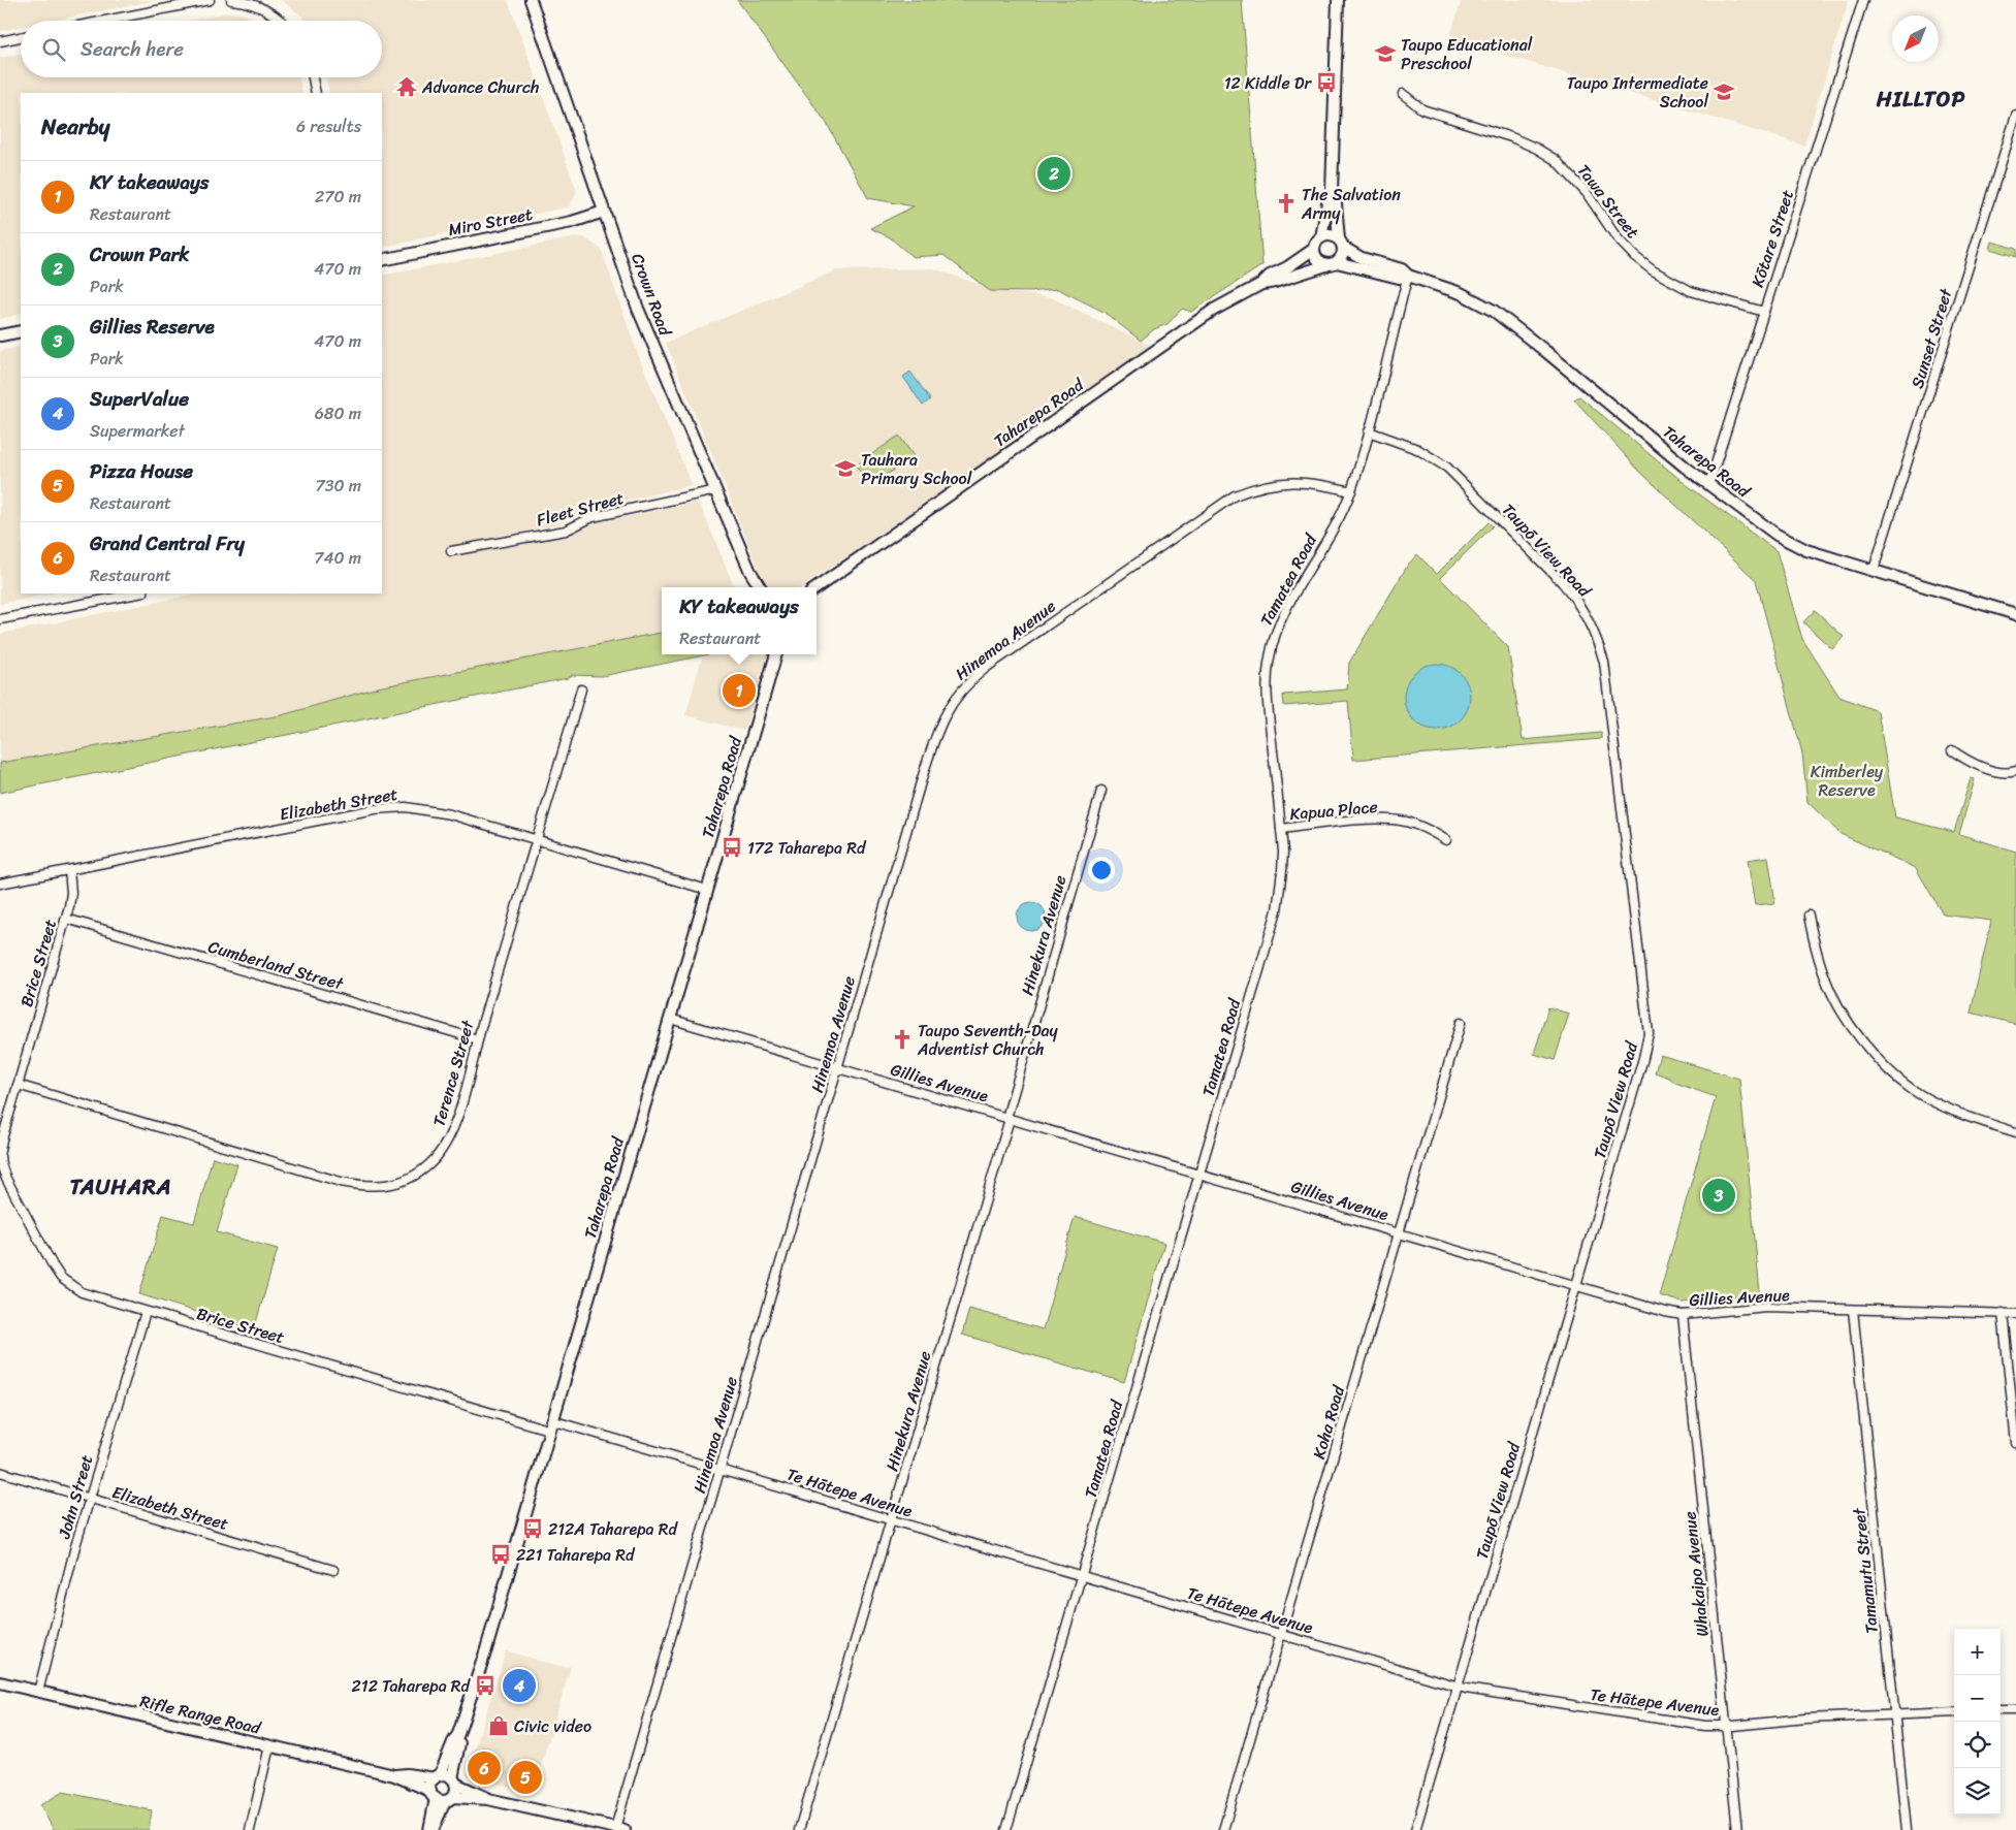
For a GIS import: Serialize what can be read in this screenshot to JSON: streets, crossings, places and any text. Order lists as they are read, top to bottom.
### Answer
{
  "streets": {
    "street": [
      "Tawa Street",
      "Miro Street",
      "Kōtare Street",
      "Crown Road",
      "Sunset Street",
      "Taharepa Road",
      "Fleet Street",
      "Taupō View Road",
      "Tamatea Road",
      "Hinemoa Avenue",
      "Elizabeth Street",
      "Kapua Place",
      "Hinekura Avenue",
      "Brice Street",
      "Cumberland Street",
      "Terence Street",
      "Gillies Avenue",
      "Koha Road",
      "Te Hātepe Avenue",
      "John Street",
      "Tamamutu Street",
      "Whakaipo Avenue",
      "Rifle Range Road"
    ]
  },
  "crossings": [
    ["Tawa Street", "Kōtare Street"],
    ["Miro Street", "Crown Road"],
    ["Kōtare Street", "Taharepa Road"],
    ["Crown Road", "Fleet Street"],
    ["Sunset Street", "Taharepa Road"],
    ["Taharepa Road", "Tamatea Road"],
    ["Taharepa Road", "Elizabeth Street"],
    ["Taharepa Road", "Brice Street"],
    ["Taharepa Road", "Gillies Avenue"],
    ["Taharepa Road", "Te Hātepe Avenue"],
    ["Taharepa Road", "Rifle Range Road"],
    ["Taupō View Road", "Tamatea Road"],
    ["Taupō View Road", "Gillies Avenue"],
    ["Taupō View Road", "Te Hātepe Avenue"],
    ["Tamatea Road", "Hinemoa Avenue"],
    ["Tamatea Road", "Kapua Place"],
    ["Tamatea Road", "Gillies Avenue"],
    ["Tamatea Road", "Te Hātepe Avenue"],
    ["Hinemoa Avenue", "Gillies Avenue"],
    ["Hinemoa Avenue", "Te Hātepe Avenue"],
    ["Hinemoa Avenue", "Rifle Range Road"],
    ["Elizabeth Street", "Brice Street"],
    ["Elizabeth Street", "Terence Street"],
    ["Elizabeth Street", "John Street"],
    ["Hinekura Avenue", "Gillies Avenue"],
    ["Hinekura Avenue", "Te Hātepe Avenue"],
    ["Brice Street", "Cumberland Street"],
    ["Brice Street", "Terence Street"],
    ["Brice Street", "Te Hātepe Avenue"],
    ["Brice Street", "John Street"],
    ["Cumberland Street", "Terence Street"],
    ["Gillies Avenue", "Koha Road"],
    ["Gillies Avenue", "Tamamutu Street"],
    ["Gillies Avenue", "Whakaipo Avenue"],
    ["Koha Road", "Te Hātepe Avenue"],
    ["Te Hātepe Avenue", "Tamamutu Street"],
    ["Te Hātepe Avenue", "Whakaipo Avenue"],
    ["John Street", "Rifle Range Road"]
  ],
  "districts": ["HILLTOP", "TAUHARA"],
  "parks": ["Kimberley Reserve"],
  "places": {
    "school or university": ["Taupo Educational Preschool", "Taupo Intermediate School", "Tauhara Primary School"],
    "bus stop": [
      "12 Kiddle Dr",
      "172 Taharepa Rd",
      "212A Taharepa Rd",
      "221 Taharepa Rd",
      "212 Taharepa Rd"
    ],
    "temple": ["Advance Church"],
    "church": ["The Salvation Army", "Taupo Seventh-Day Adventist Church"],
    "shop": ["Civic video"]
  },
  "north": "bottom left",
  "page": {
    "search": "Search here",
    "heading": ["Nearby", "6 results"],
    "pins": [
      "2",
      "1",
      "3",
      "4",
      "6",
      "5"
    ],
    "list": [
      {
        "mark": "1",
        "name": "KY takeaways",
        "note": "Restaurant",
        "value": "270 m"
      },
      {
        "mark": "2",
        "name": "Crown Park",
        "note": "Park",
        "value": "470 m"
      },
      {
        "mark": "3",
        "name": "Gillies Reserve",
        "note": "Park",
        "value": "470 m"
      },
      {
        "mark": "4",
        "name": "SuperValue",
        "note": "Supermarket",
        "value": "680 m"
      },
      {
        "mark": "5",
        "name": "Pizza House",
        "note": "Restaurant",
        "value": "730 m"
      },
      {
        "mark": "6",
        "name": "Grand Central Fry",
        "note": "Restaurant",
        "value": "740 m"
      }
    ],
    "popup": ["KY takeaways", "Restaurant"],
    "map_buttons": ["+", "−"]
  }
}
